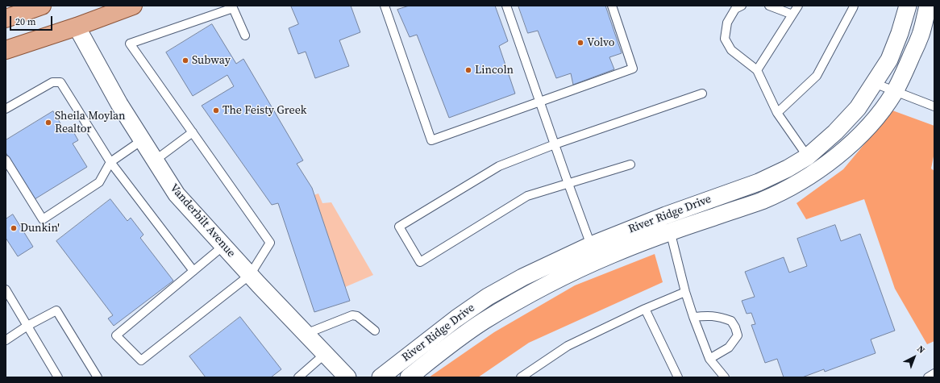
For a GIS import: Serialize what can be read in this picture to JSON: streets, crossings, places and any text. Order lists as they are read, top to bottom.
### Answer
{
  "streets": {
    "street": ["River Ridge Drive", "Vanderbilt Avenue"]
  },
  "places": [
    "Volvo",
    "Subway",
    "Lincoln",
    "The Feisty Greek",
    "Sheila Moylan Realtor",
    "Dunkin'"
  ],
  "scale_bar": "20 m",
  "north": "top right"
}
